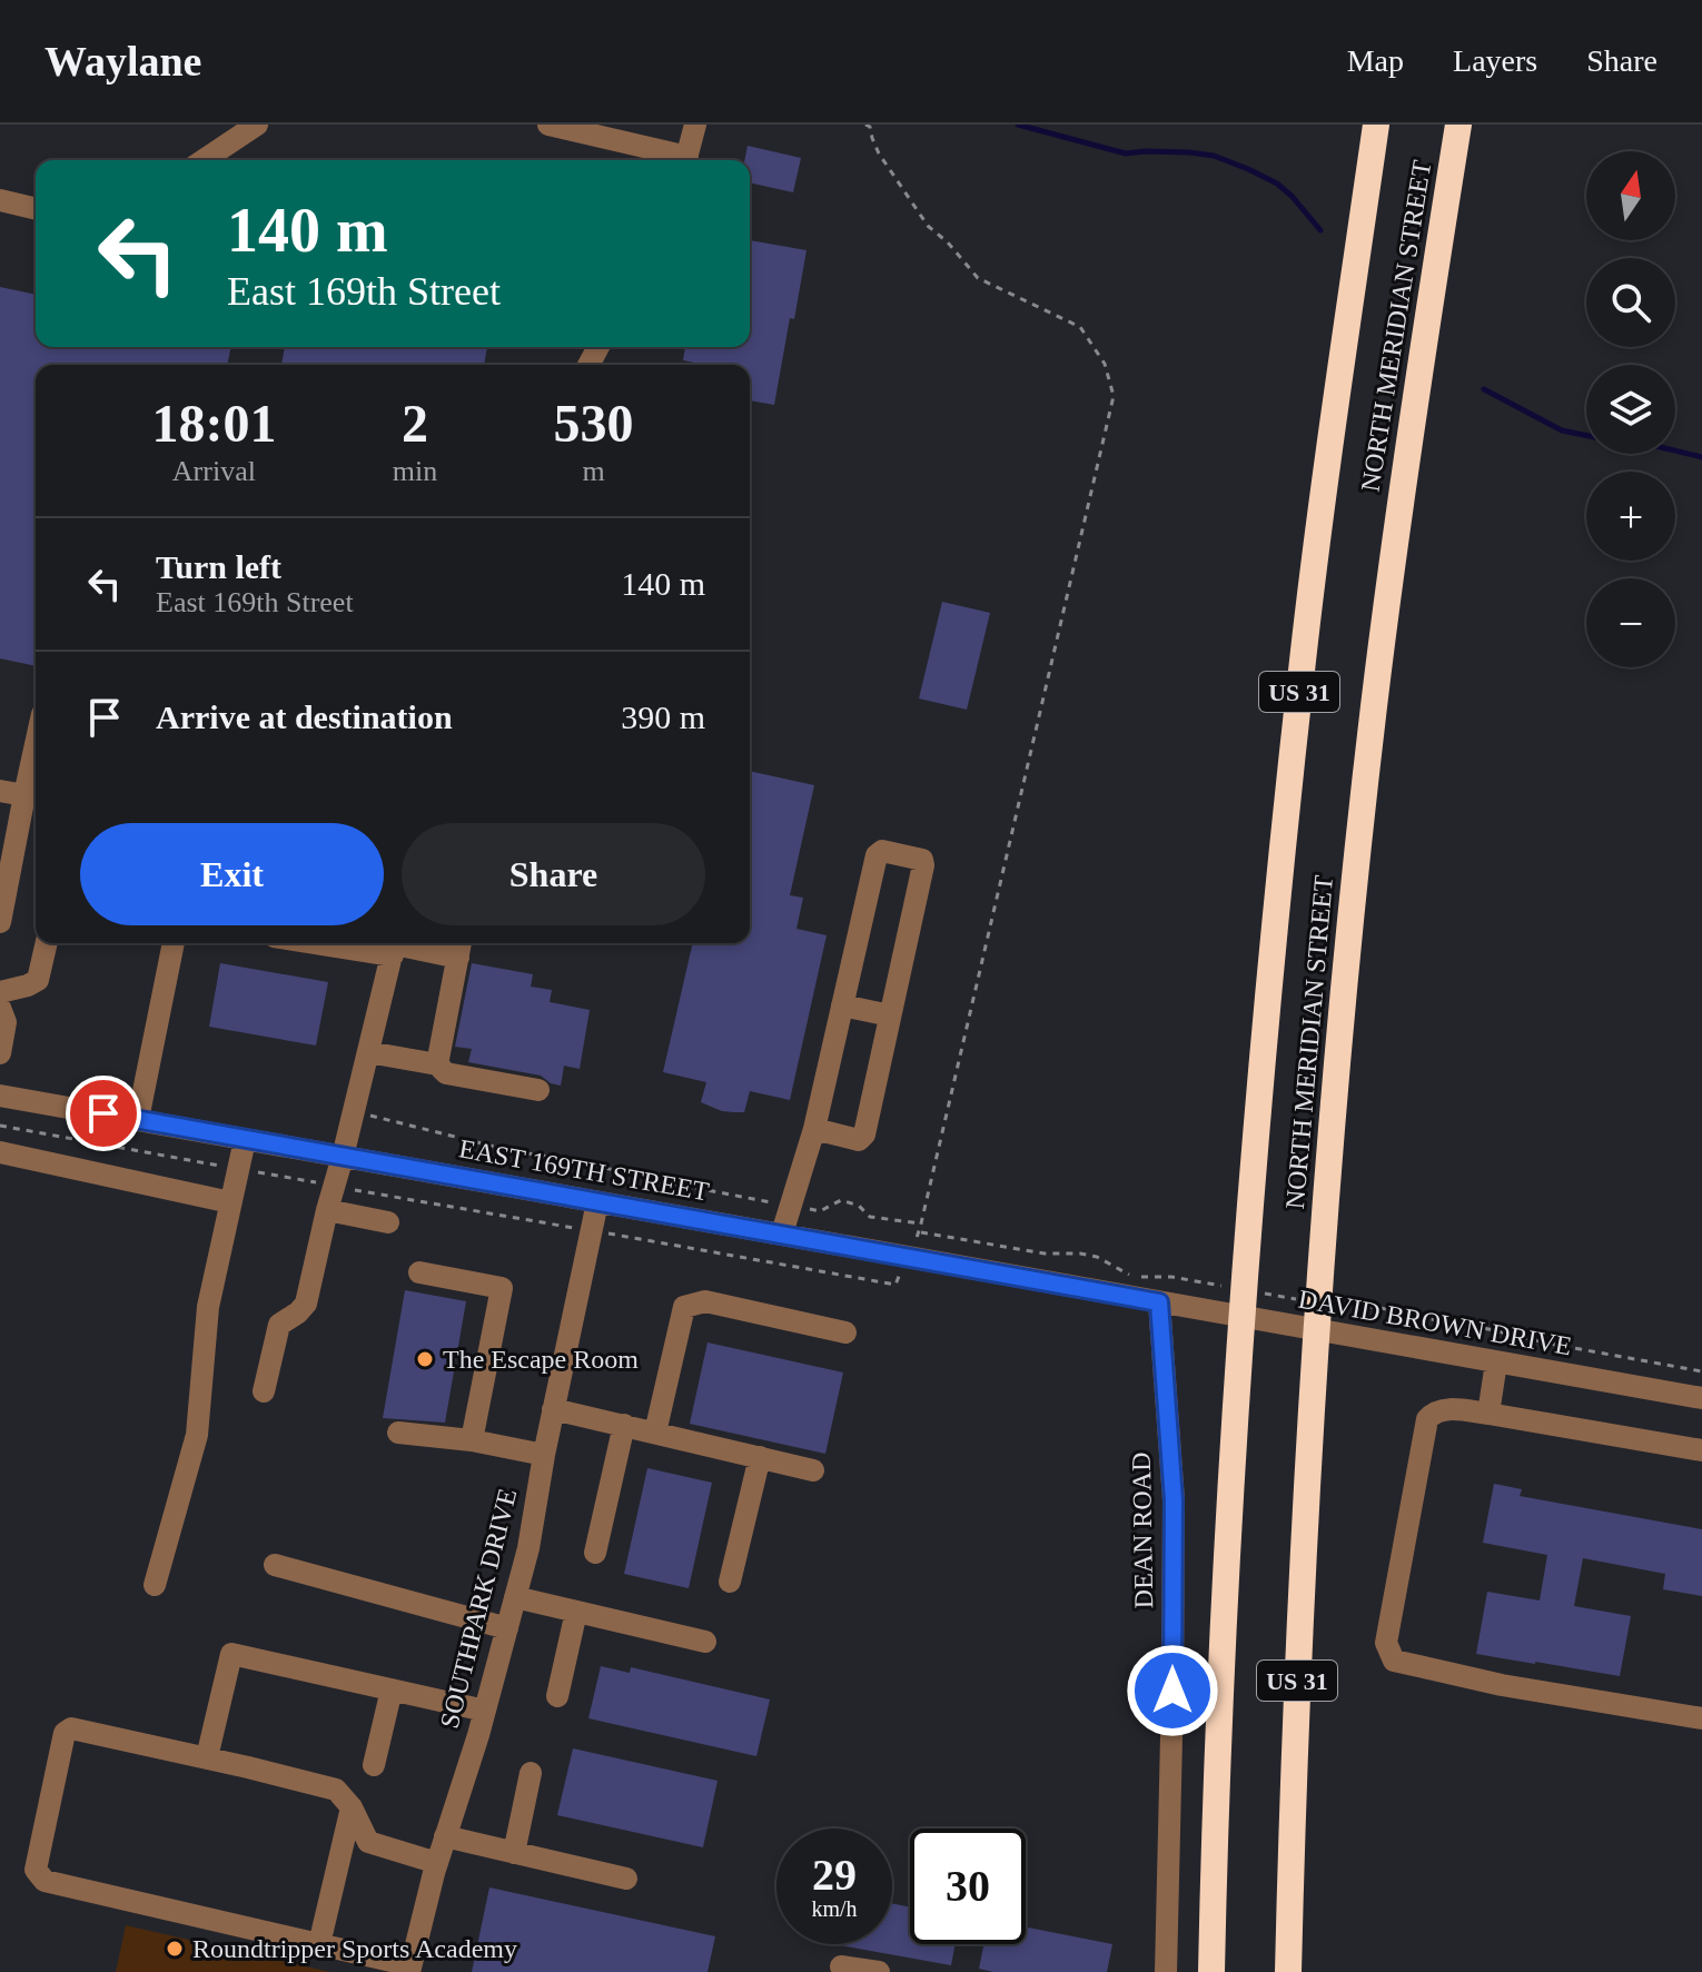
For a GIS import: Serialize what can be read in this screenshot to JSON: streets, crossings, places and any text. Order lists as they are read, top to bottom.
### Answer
{
  "streets": {
    "highway": ["NORTH MERIDIAN STREET", "US 31"],
    "street": [
      "EAST 169TH STREET",
      "DAVID BROWN DRIVE",
      "DEAN ROAD",
      "SOUTHPARK DRIVE"
    ]
  },
  "crossings": [
    ["EAST 169TH STREET", "DAVID BROWN DRIVE"],
    ["EAST 169TH STREET", "DEAN ROAD"],
    ["EAST 169TH STREET", "SOUTHPARK DRIVE"],
    ["DAVID BROWN DRIVE", "DEAN ROAD"]
  ],
  "places": ["The Escape Room", "Roundtripper Sports Academy"],
  "north": "top",
  "page": {
    "header": "Waylane",
    "nav": ["Map", "Layers", "Share"],
    "map_buttons": ["+", "−"],
    "turn": ["140 m", "East 169th Street"],
    "eta": [
      "18:01",
      "Arrival",
      "2",
      "min",
      "530",
      "m"
    ],
    "list": [
      {
        "name": "Turn left",
        "note": "East 169th Street",
        "value": "140 m"
      },
      {
        "name": "Arrive at destination",
        "value": "390 m"
      }
    ],
    "buttons": ["Exit", "Share"],
    "speed": "29 km/h",
    "limit": "30"
  }
}
